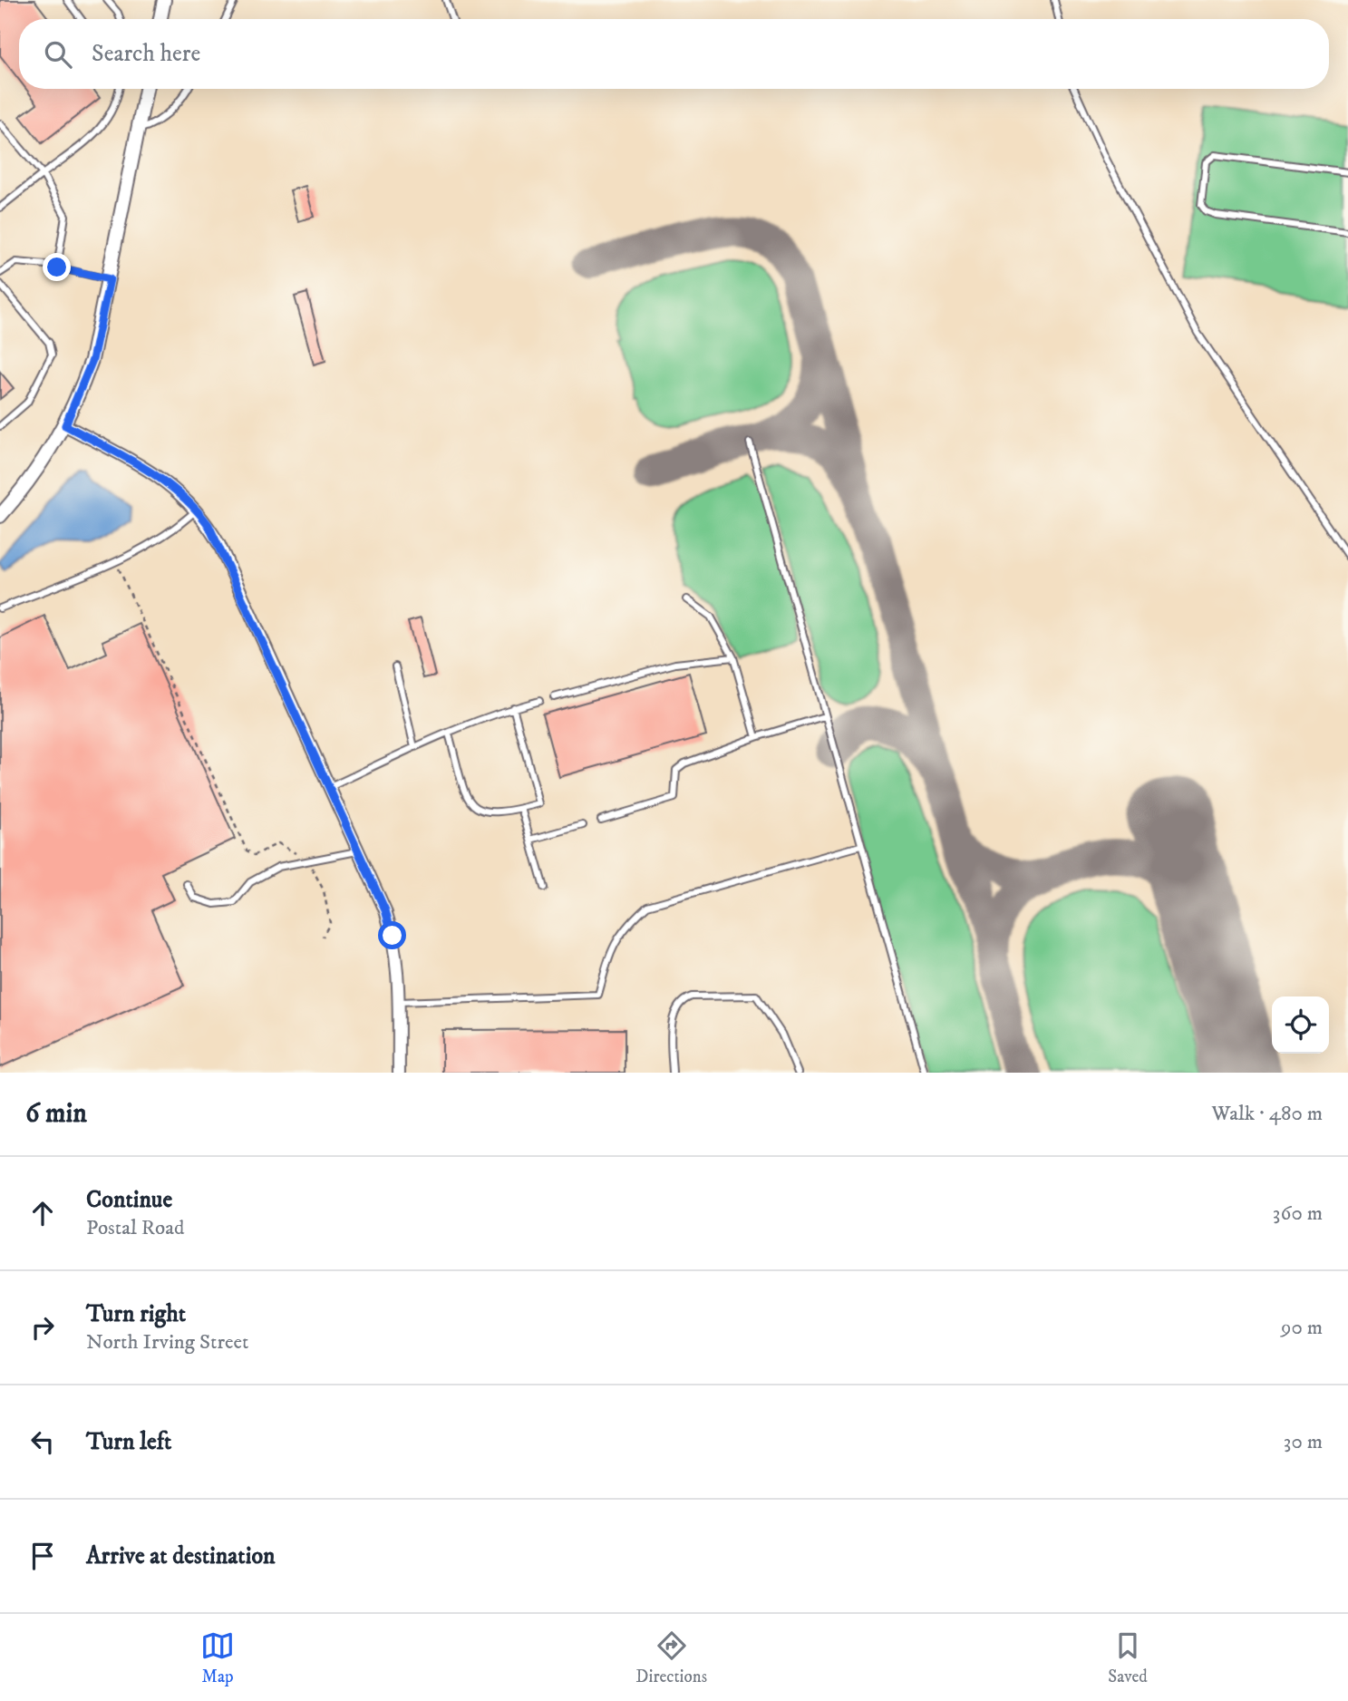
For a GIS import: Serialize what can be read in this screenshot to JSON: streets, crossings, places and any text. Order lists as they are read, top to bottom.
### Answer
{
  "page": {
    "search": "Search here",
    "heading": ["6 min", "Walk · 480 m"],
    "list": [
      ["Continue", "Postal Road", "360 m"],
      ["Turn right", "North Irving Street", "90 m"],
      ["Turn left", "30 m"],
      "Arrive at destination"
    ],
    "nav": ["Map", "Directions", "Saved"]
  }
}
